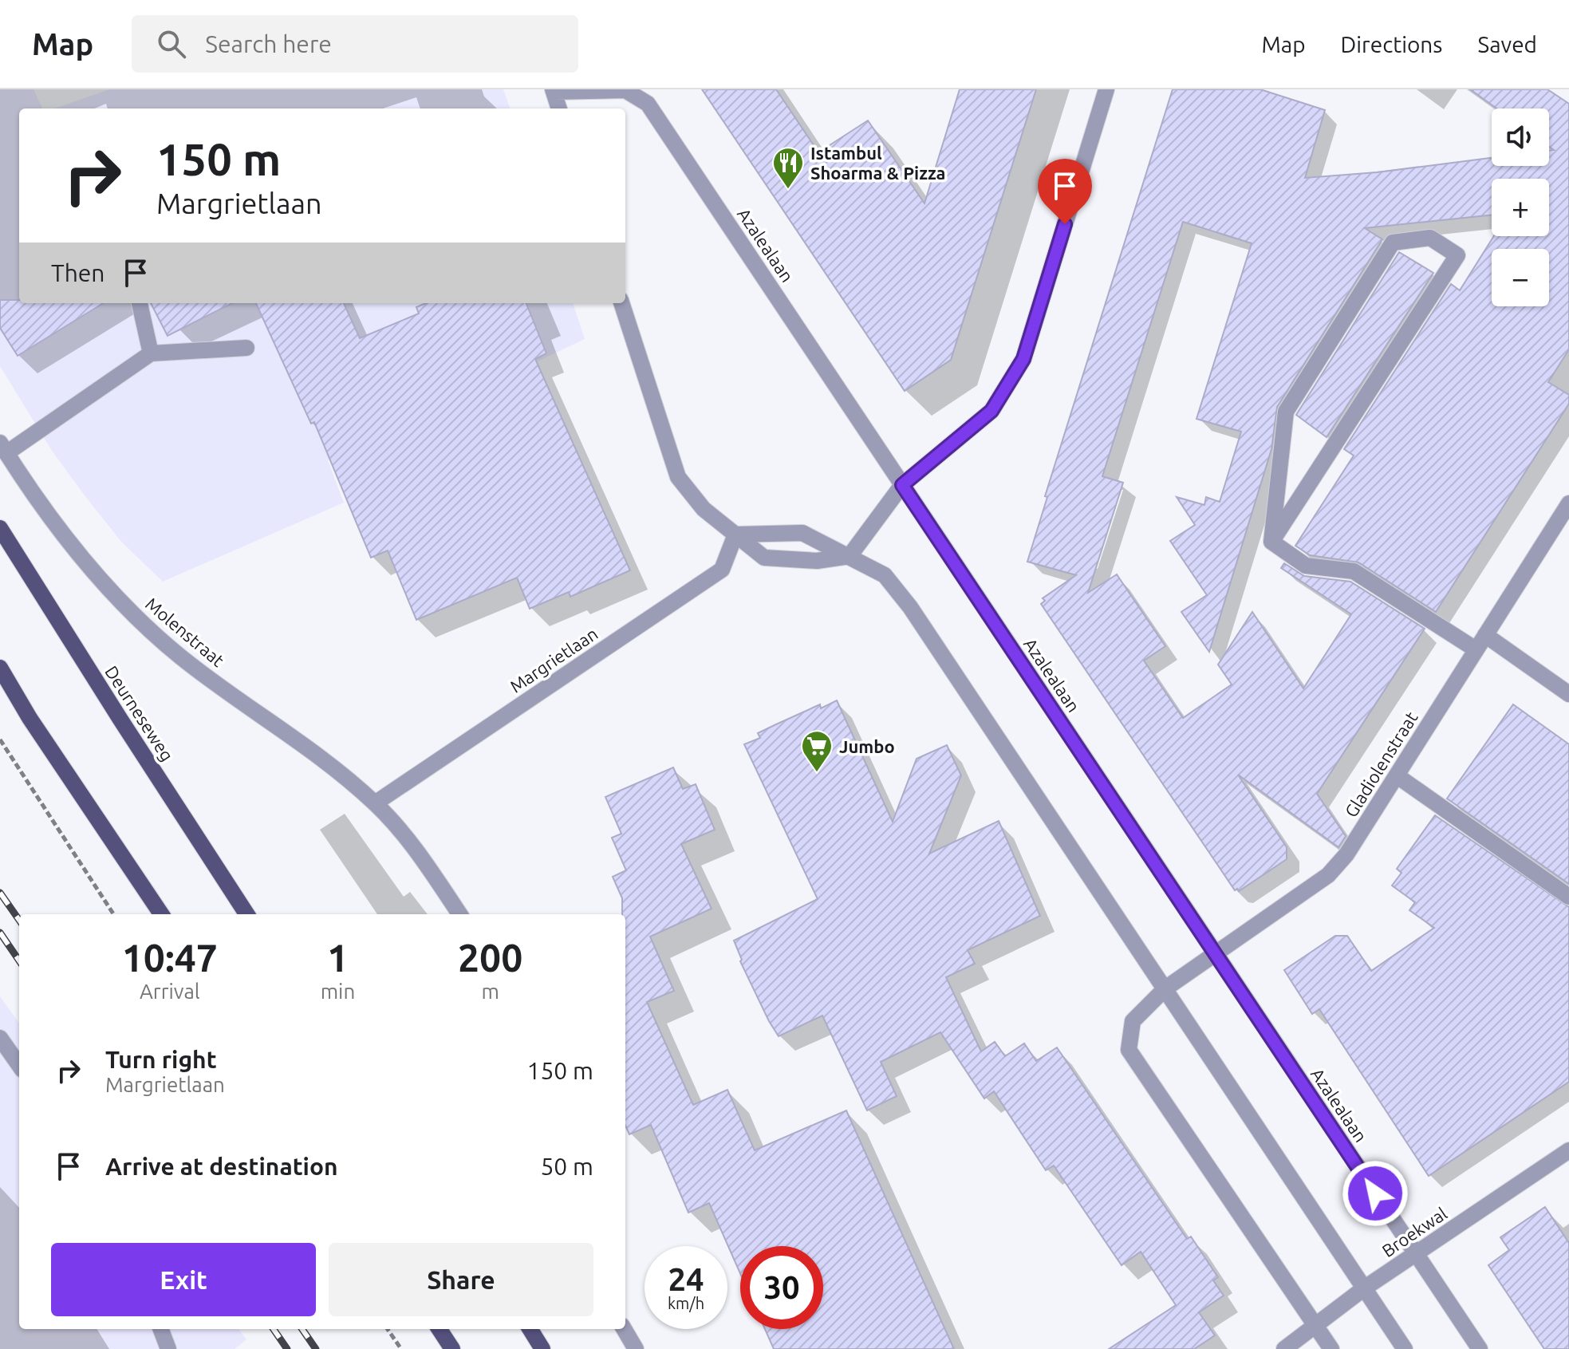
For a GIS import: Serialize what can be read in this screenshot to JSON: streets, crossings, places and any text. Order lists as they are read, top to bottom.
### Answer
{
  "streets": {
    "main road": ["Deurneseweg"],
    "street": [
      "Azalealaan",
      "Molenstraat",
      "Margrietlaan",
      "Gladiolenstraat",
      "Broekwal"
    ]
  },
  "crossings": [
    ["Azalealaan", "Gladiolenstraat"],
    ["Azalealaan", "Broekwal"],
    ["Molenstraat", "Margrietlaan"]
  ],
  "places": {
    "restaurant": ["Istambul Shoarma & Pizza"],
    "supermarket": ["Jumbo"]
  },
  "page": {
    "header": "Map",
    "search": "Search here",
    "nav": ["Map", "Directions", "Saved"],
    "map_buttons": ["+", "−"],
    "turn": ["150 m", "Margrietlaan"],
    "then": "Then",
    "eta": [
      "10:47",
      "Arrival",
      "1",
      "min",
      "200",
      "m"
    ],
    "list": [
      {
        "name": "Turn right",
        "note": "Margrietlaan",
        "value": "150 m"
      },
      {
        "name": "Arrive at destination",
        "value": "50 m"
      }
    ],
    "buttons": ["Exit", "Share"],
    "speed": "24 km/h",
    "limit": "30"
  }
}
